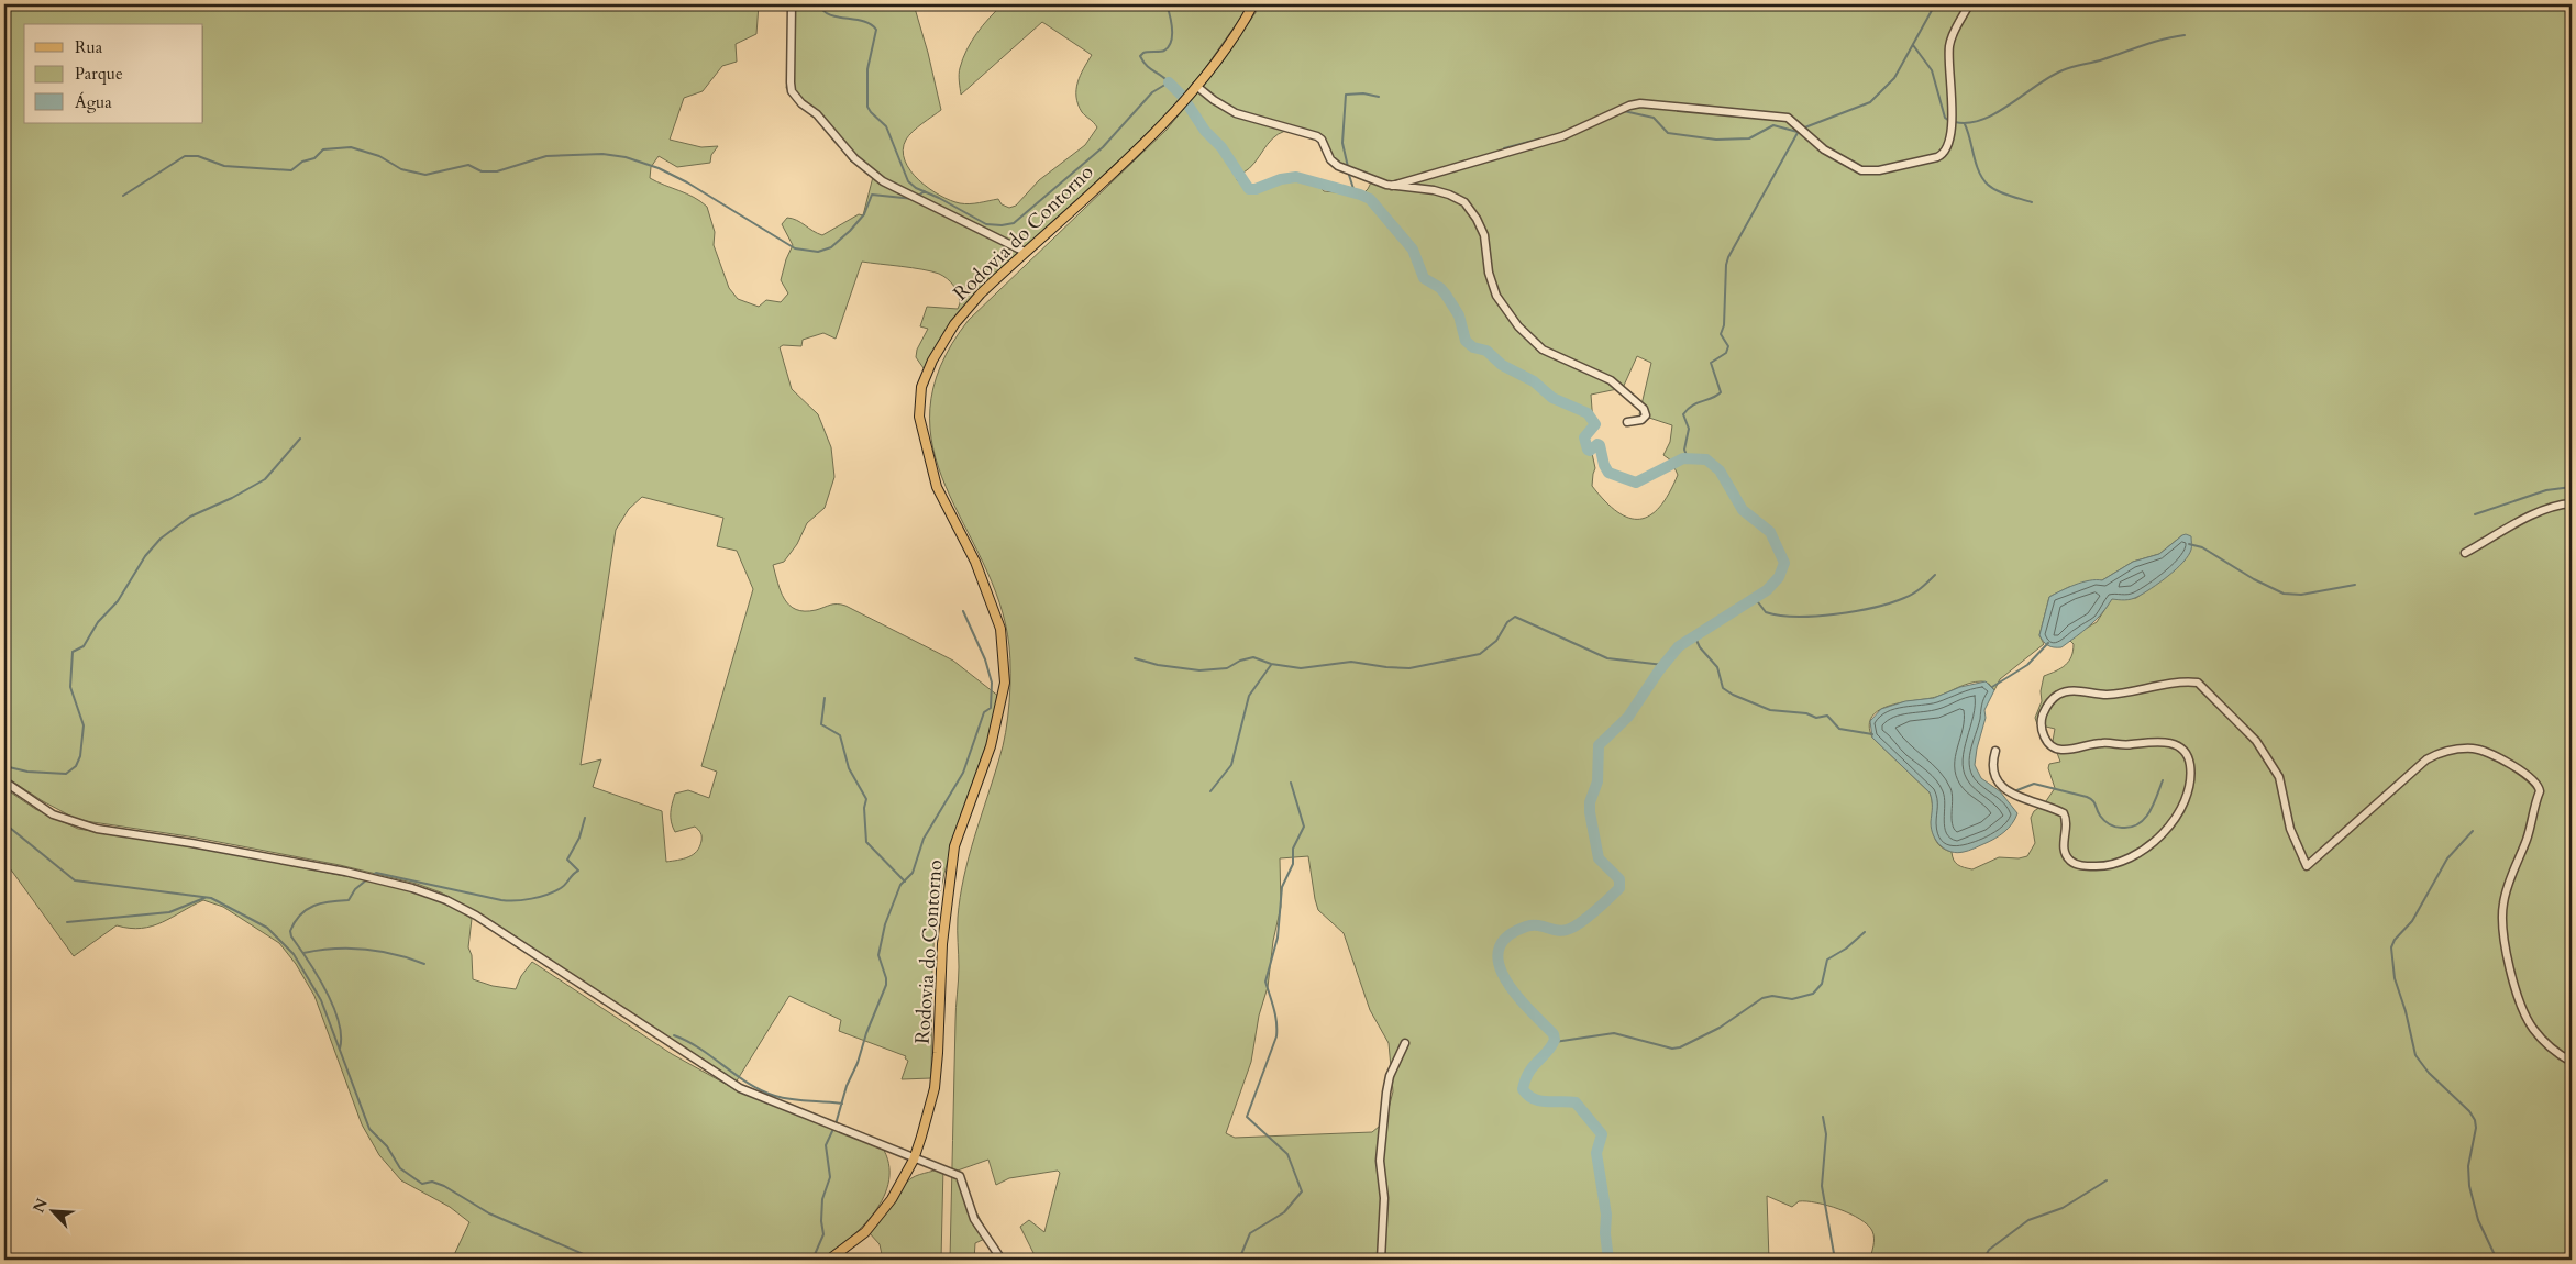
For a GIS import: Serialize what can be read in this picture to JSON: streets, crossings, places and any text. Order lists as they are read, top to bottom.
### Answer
{
  "streets": {
    "main road": ["Rodovia do Contorno"]
  },
  "legend": ["Rua", "Parque", "Água"],
  "north": "top left"
}
